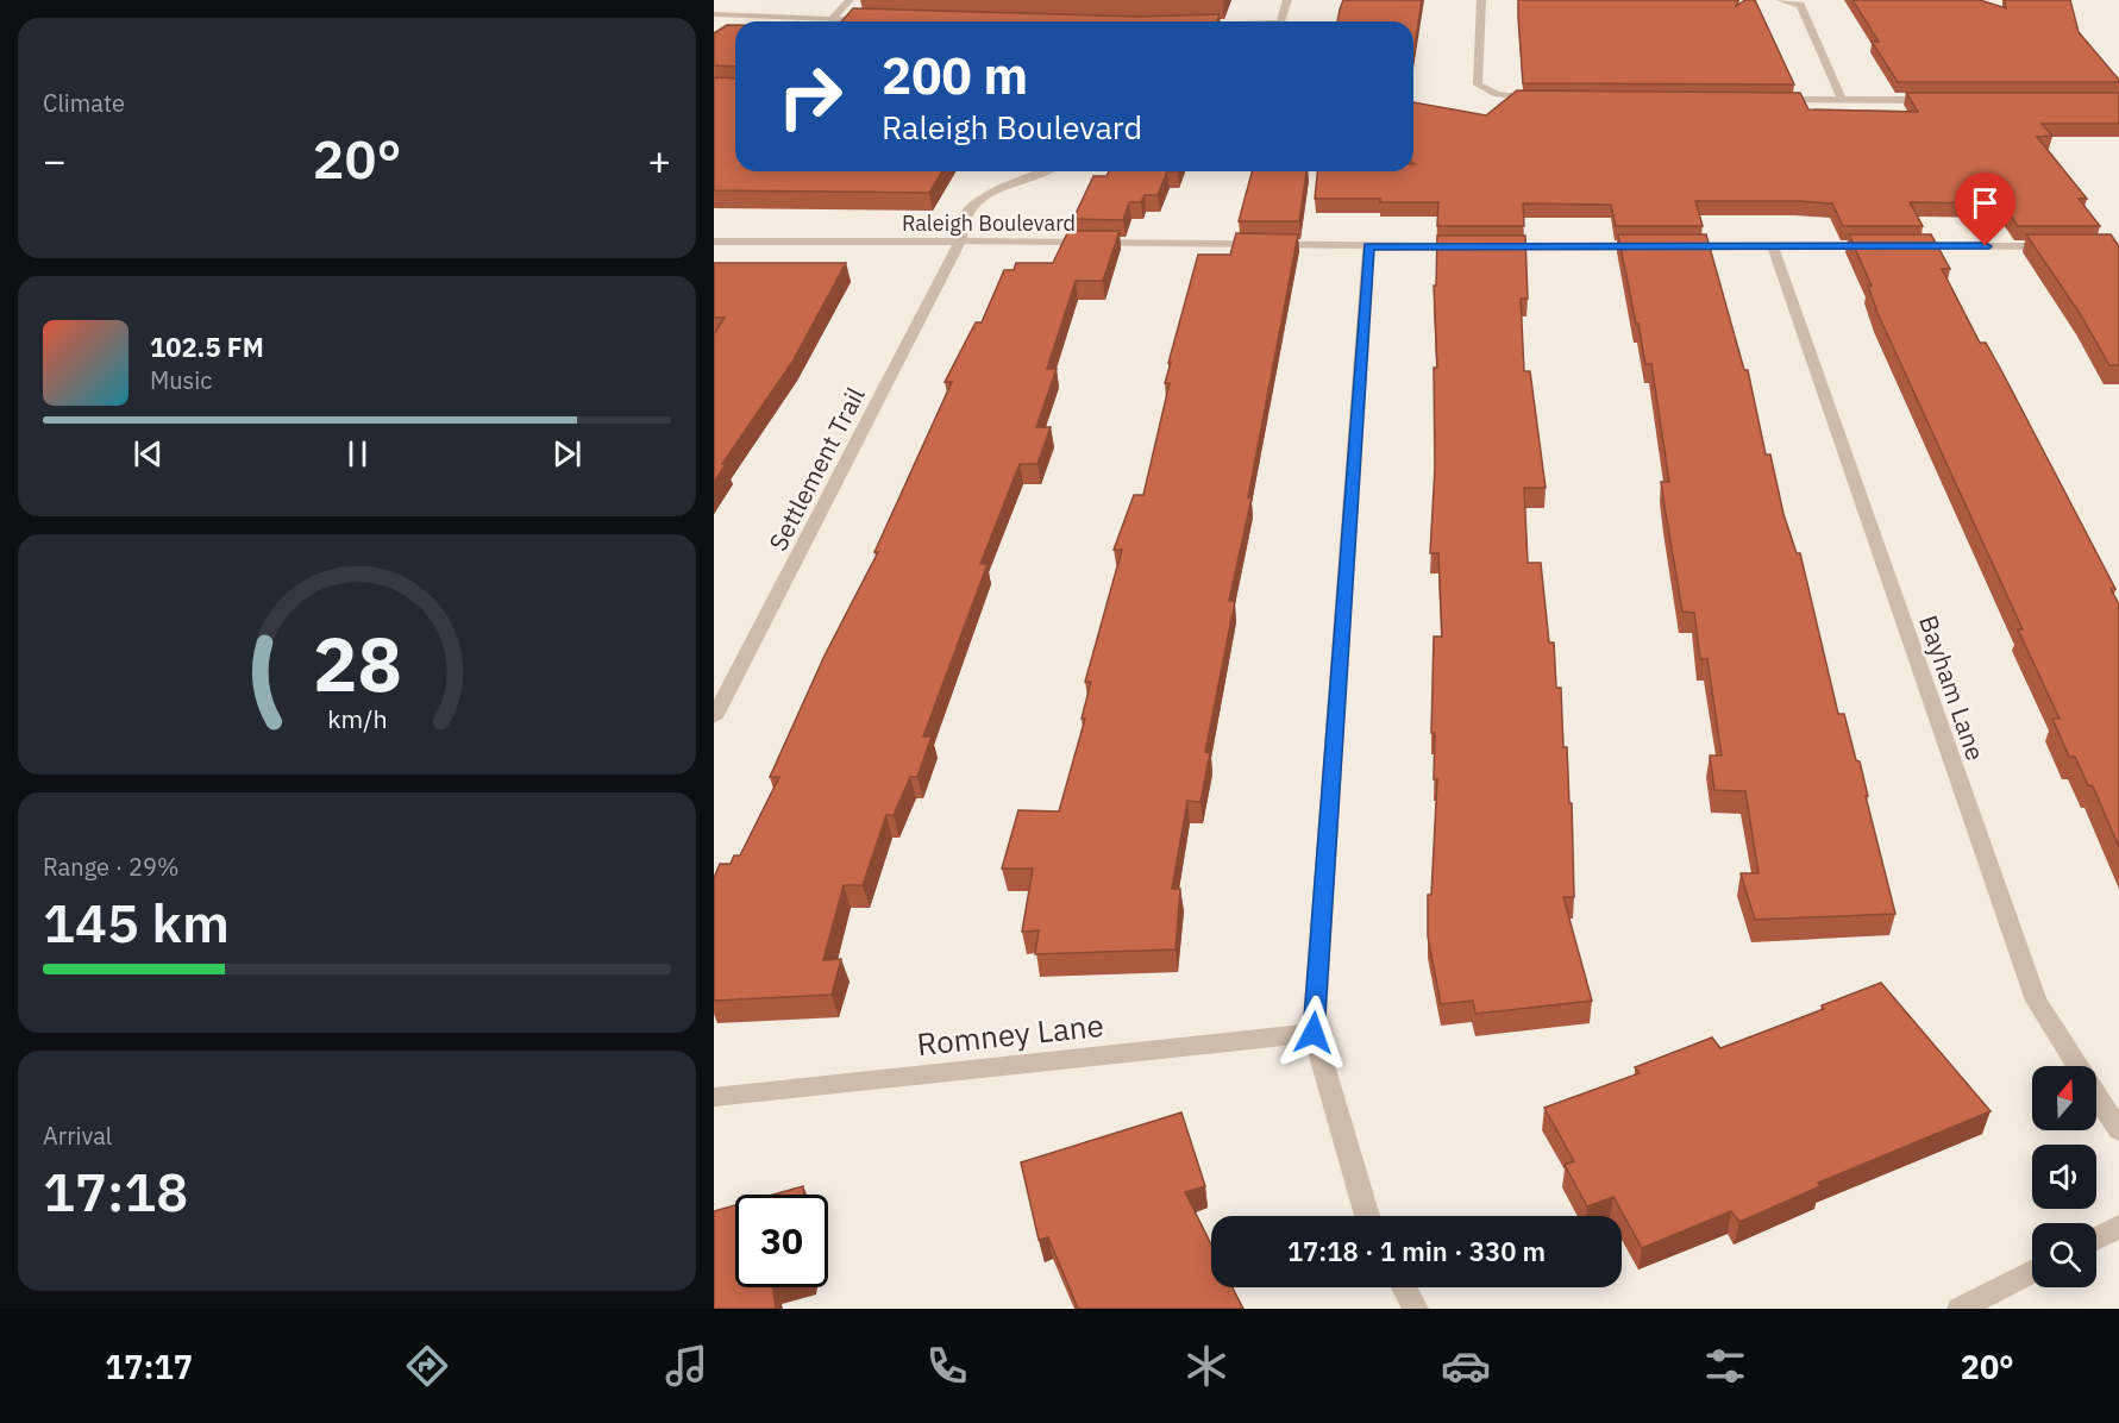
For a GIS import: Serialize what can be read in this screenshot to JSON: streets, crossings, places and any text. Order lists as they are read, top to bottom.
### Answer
{
  "streets": {
    "street": [
      "Raleigh Boulevard",
      "Settlement Trail",
      "Bayham Lane",
      "Romney Lane"
    ]
  },
  "crossings": [
    ["Raleigh Boulevard", "Settlement Trail"]
  ],
  "north": "top",
  "page": {
    "tile": [
      "Climate",
      ["Range · 29%", "145 km"],
      ["Arrival", "17:18"]
    ],
    "turn": ["200 m", "Raleigh Boulevard"],
    "heat": ["−", "20°", "+"],
    "song": ["102.5 FM", "Music"],
    "limit": "30",
    "trip": "17:18 · 1 min · 330 m",
    "tabs": ["17:17", "20°"],
    "gauge": ["28", "km/h"]
  }
}
